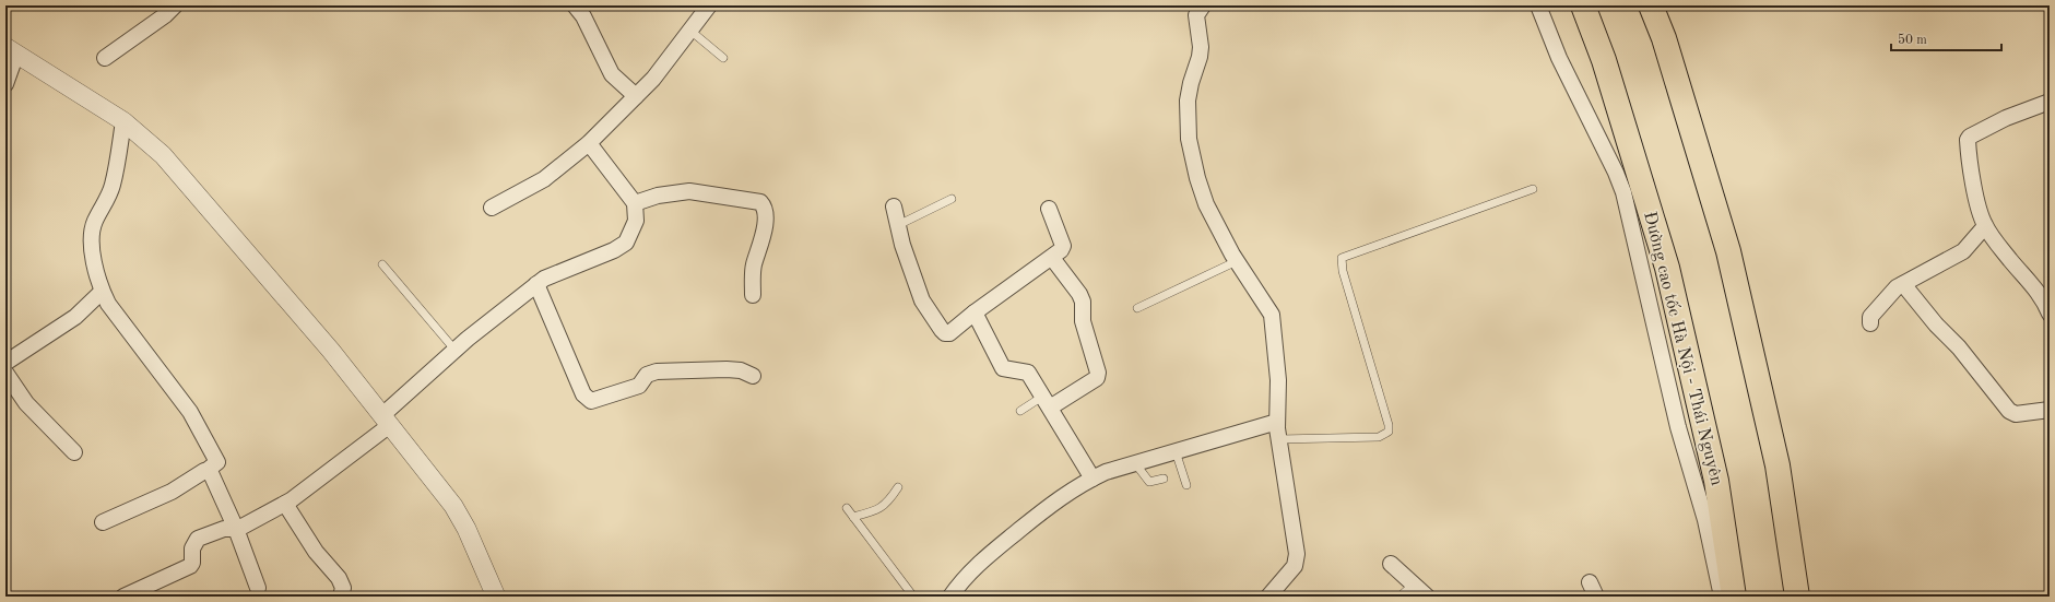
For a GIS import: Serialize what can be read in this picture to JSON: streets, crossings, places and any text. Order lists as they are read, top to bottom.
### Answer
{
  "streets": {
    "highway": ["Đường cao tốc Hà Nội - Thái Nguyên"]
  },
  "scale_bar": "50 m"
}
